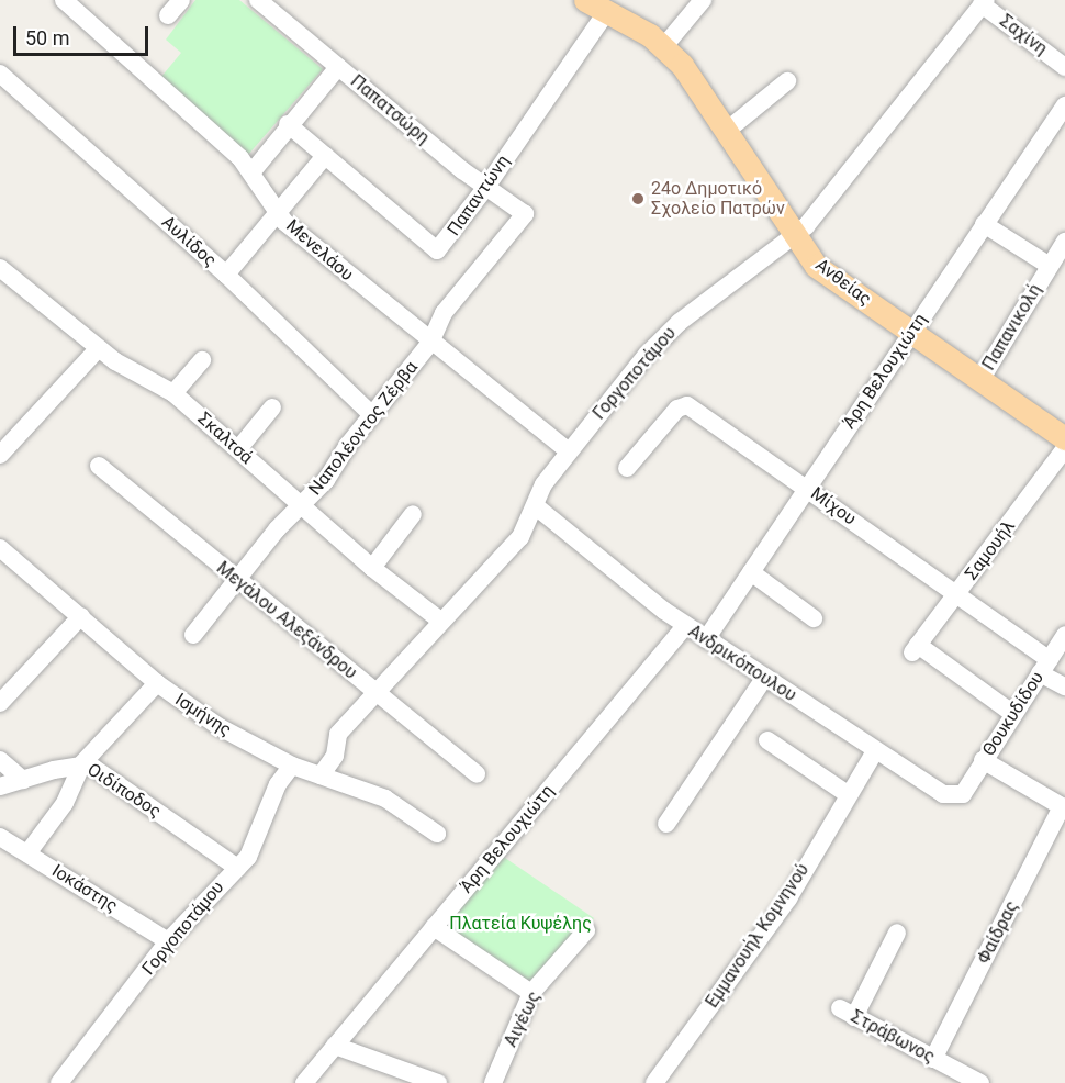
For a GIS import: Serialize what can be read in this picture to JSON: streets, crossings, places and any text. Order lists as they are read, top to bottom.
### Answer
{
  "streets": {
    "main road": ["Ανθείας"],
    "street": [
      "Σαχίνη",
      "Παπατσώρη",
      "Παπαντώνη",
      "Αυλίδος",
      "Μενελάου",
      "Παπανικολή",
      "Άρη Βελουχιώτη",
      "Γοργοποτάμου",
      "Ναπολέοντος Ζέρβα",
      "Σκαλτσά",
      "Μίχου",
      "Σαμουήλ",
      "Μεγάλου Αλεξάνδρου",
      "Ανδρικόπουλου",
      "Θουκυδίδου",
      "Ισμήνης",
      "Οιδίποδος",
      "Ιοκάστης",
      "Φαίδρας",
      "Εμμανουήλ Κομνηνού",
      "Αιγέως",
      "Στράβωνος"
    ]
  },
  "crossings": [
    ["Σαχίνη", "Γοργοποτάμου"],
    ["Παπατσώρη", "Παπαντώνη"],
    ["Παπατσώρη", "Ναπολέοντος Ζέρβα"],
    ["Παπαντώνη", "Ανθείας"],
    ["Αυλίδος", "Ναπολέοντος Ζέρβα"],
    ["Μενελάου", "Γοργοποτάμου"],
    ["Μενελάου", "Ναπολέοντος Ζέρβα"],
    ["Ανθείας", "Παπανικολή"],
    ["Ανθείας", "Άρη Βελουχιώτη"],
    ["Ανθείας", "Γοργοποτάμου"],
    ["Άρη Βελουχιώτη", "Μίχου"],
    ["Άρη Βελουχιώτη", "Ανδρικόπουλου"],
    ["Γοργοποτάμου", "Σκαλτσά"],
    ["Γοργοποτάμου", "Μεγάλου Αλεξάνδρου"],
    ["Γοργοποτάμου", "Ανδρικόπουλου"],
    ["Γοργοποτάμου", "Ισμήνης"],
    ["Γοργοποτάμου", "Οιδίποδος"],
    ["Γοργοποτάμου", "Ιοκάστης"],
    ["Ναπολέοντος Ζέρβα", "Σκαλτσά"],
    ["Ναπολέοντος Ζέρβα", "Μεγάλου Αλεξάνδρου"],
    ["Μίχου", "Σαμουήλ"],
    ["Μίχου", "Θουκυδίδου"],
    ["Σαμουήλ", "Θουκυδίδου"],
    ["Ανδρικόπουλου", "Θουκυδίδου"],
    ["Ανδρικόπουλου", "Εμμανουήλ Κομνηνού"],
    ["Φαίδρας", "Στράβωνος"]
  ],
  "parks": ["Πλατεία Κυψέλης"],
  "places": ["24ο Δημοτικό Σχολείο Πατρών"],
  "scale_bar": "50 m"
}
